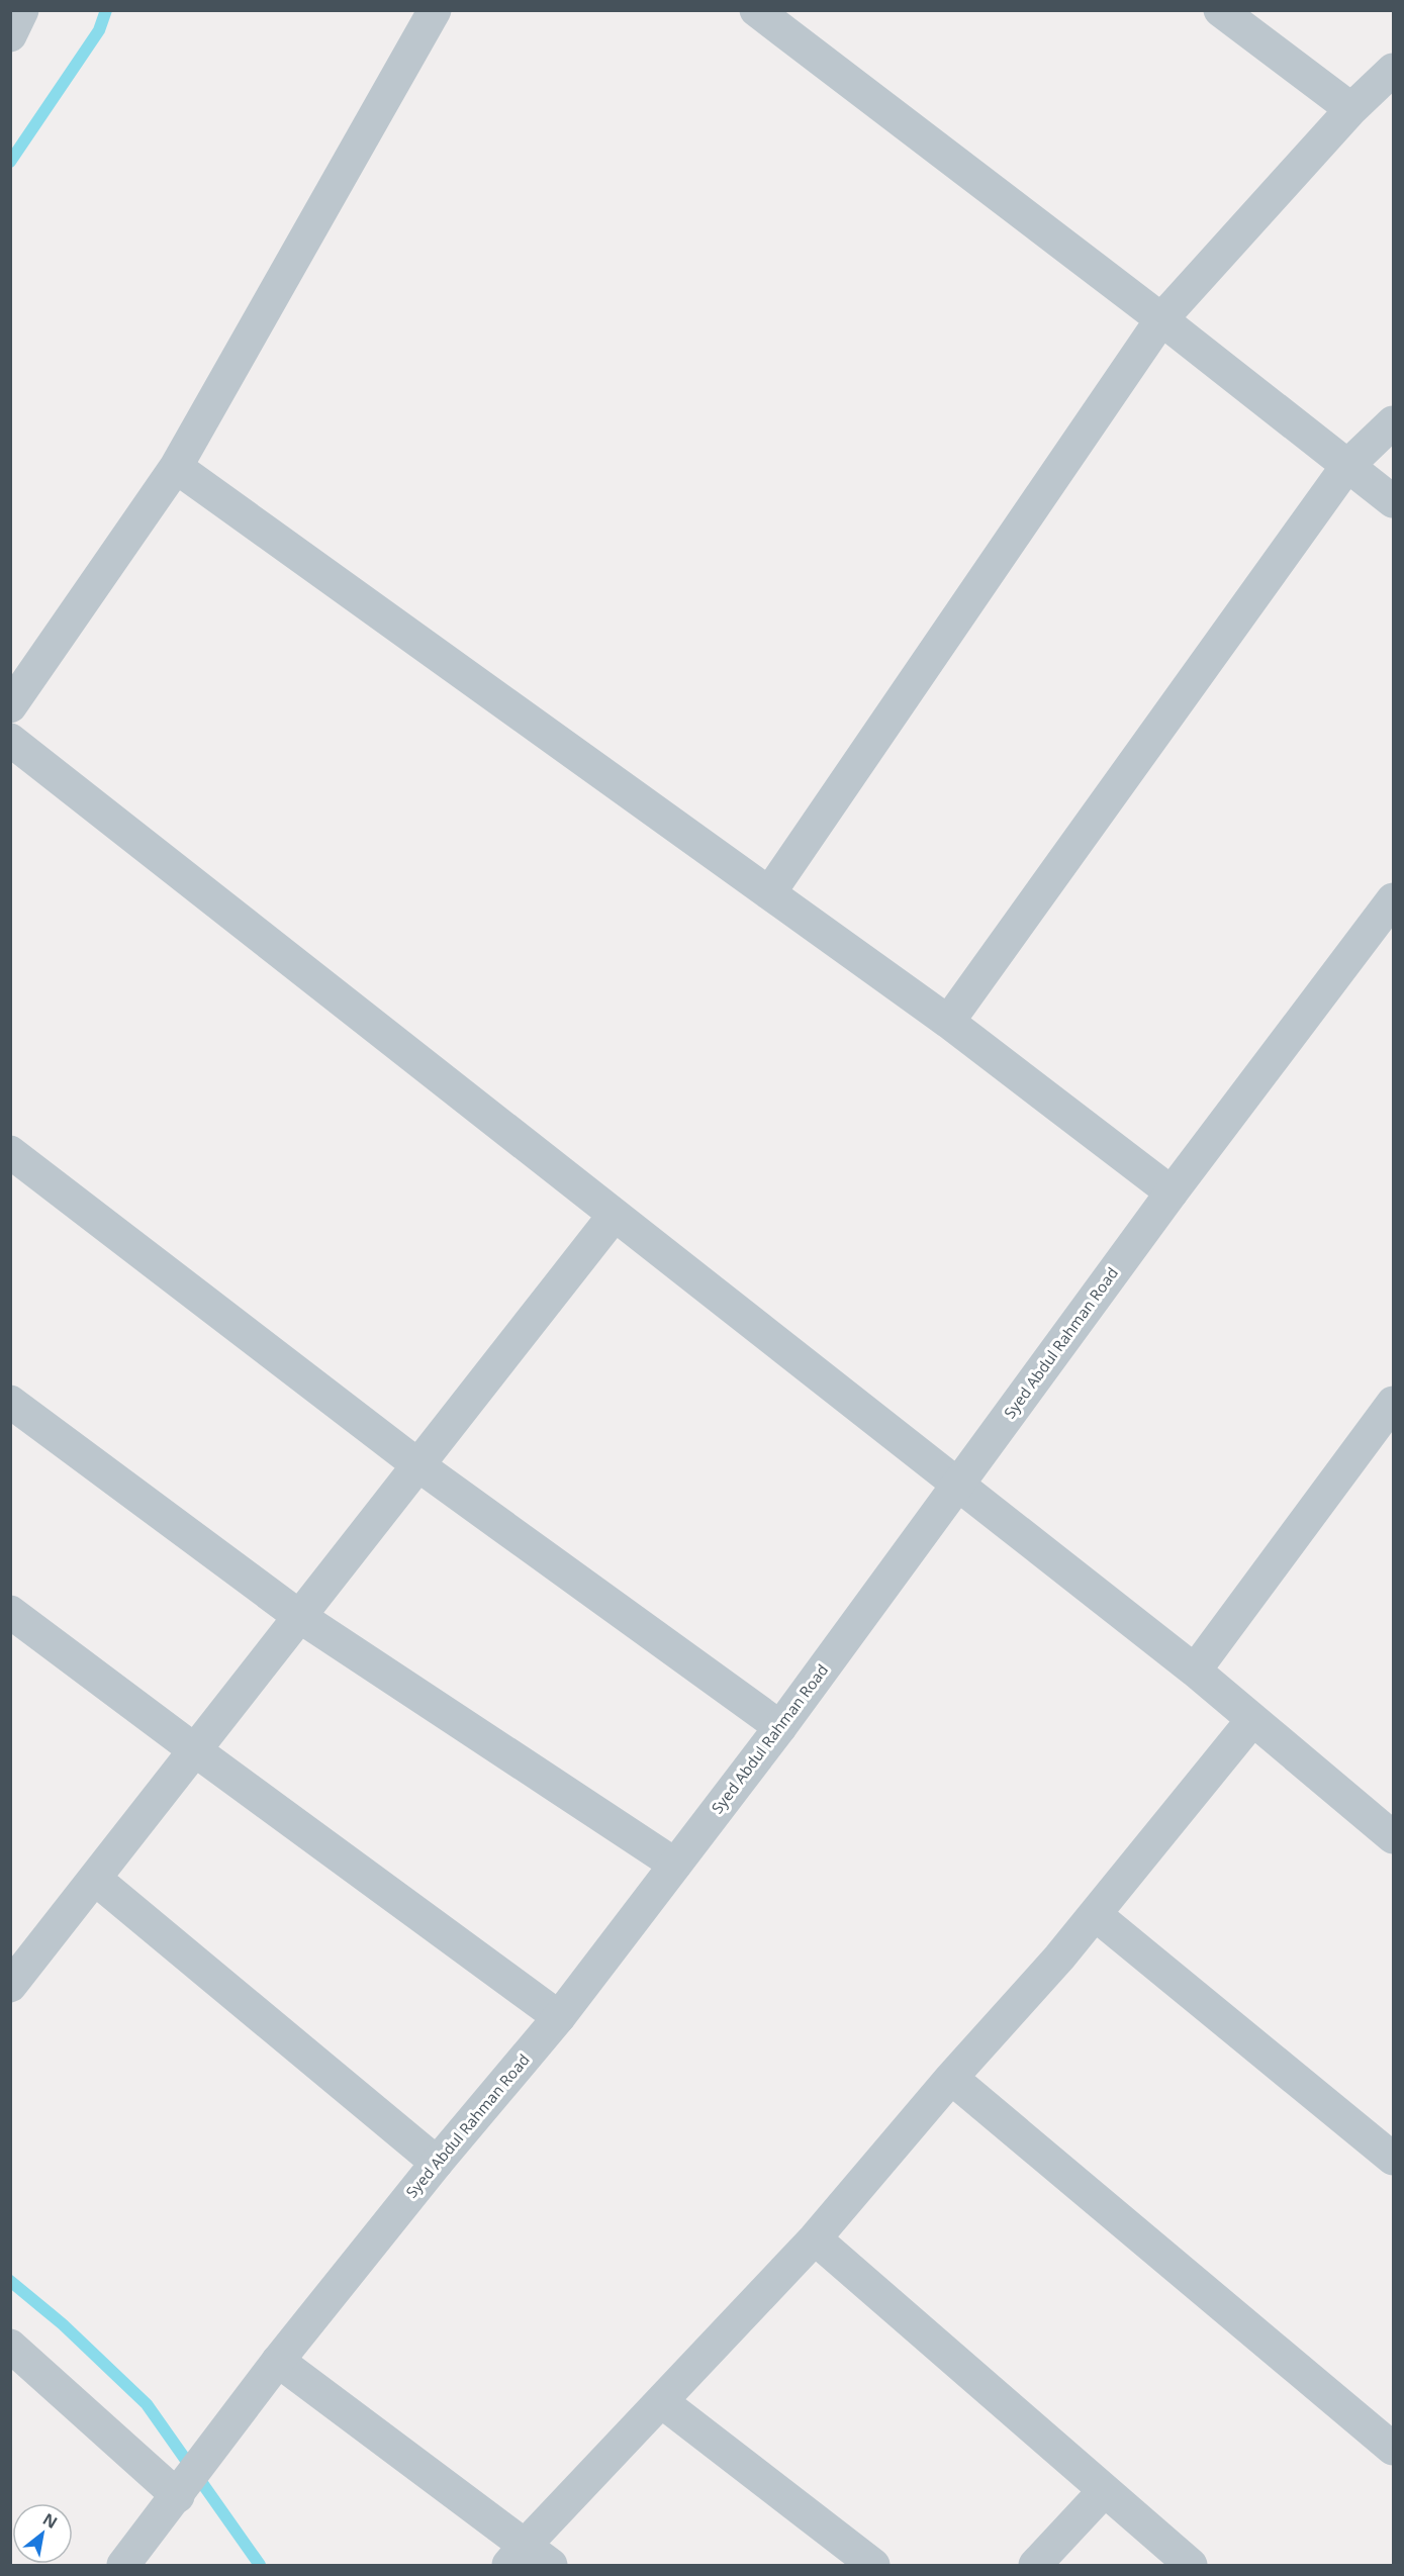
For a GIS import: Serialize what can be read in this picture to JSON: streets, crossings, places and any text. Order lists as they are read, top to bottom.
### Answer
{
  "streets": {
    "street": ["Syed Abdul Rahman Road"]
  },
  "north": "top right"
}
